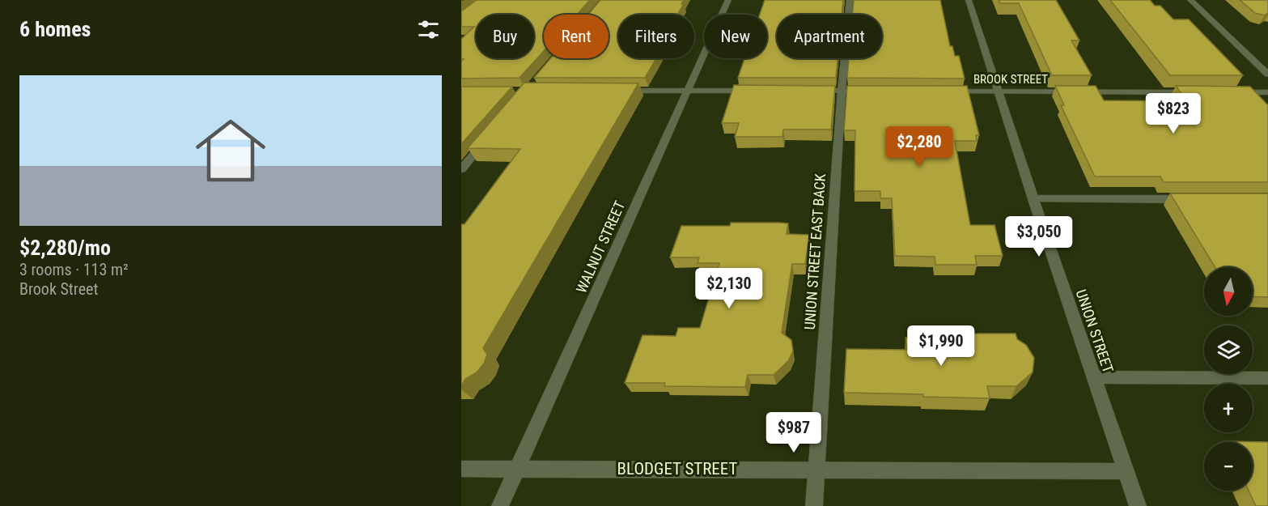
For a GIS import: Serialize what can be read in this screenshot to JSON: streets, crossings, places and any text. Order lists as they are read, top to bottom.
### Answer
{
  "streets": {
    "street": [
      "BROOK STREET",
      "WALNUT STREET",
      "UNION STREET EAST BACK",
      "UNION STREET",
      "BLODGET STREET"
    ]
  },
  "crossings": [
    ["BROOK STREET", "UNION STREET"],
    ["WALNUT STREET", "BLODGET STREET"],
    ["UNION STREET EAST BACK", "BLODGET STREET"],
    ["UNION STREET", "BLODGET STREET"]
  ],
  "north": "bottom",
  "page": {
    "heading": "6 homes",
    "chip": [
      "Buy",
      "Rent",
      "Filters",
      "New",
      "Apartment"
    ],
    "list": [
      {
        "name": "$2,280/mo",
        "note": "3 rooms · 113 m² · Brook Street"
      }
    ],
    "price": [
      "$823",
      "$2,280",
      "$3,050",
      "$2,130",
      "$1,990",
      "$987"
    ],
    "map_buttons": ["+", "−"]
  }
}
